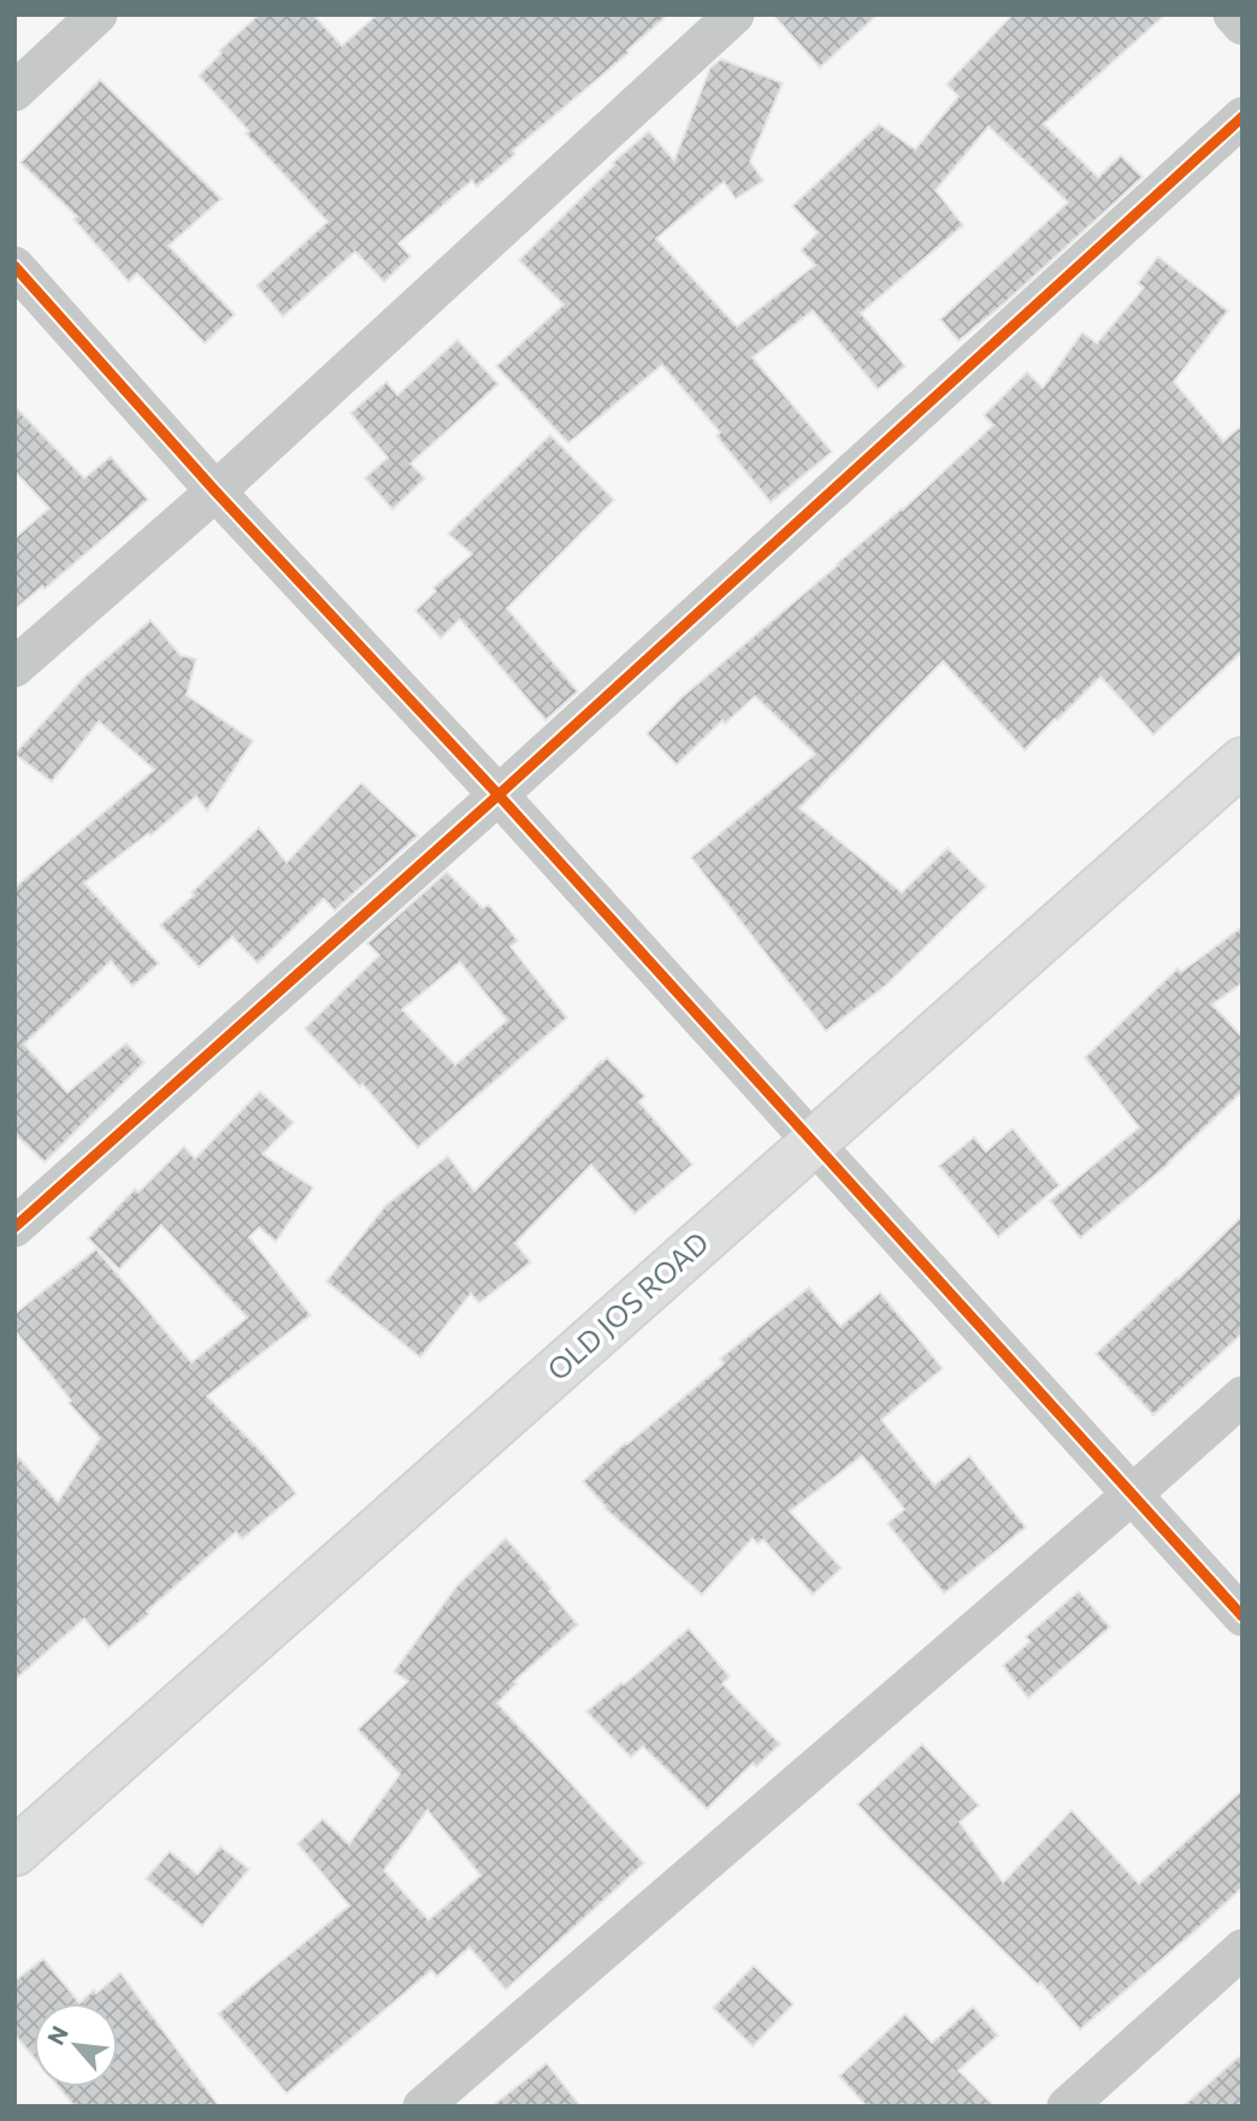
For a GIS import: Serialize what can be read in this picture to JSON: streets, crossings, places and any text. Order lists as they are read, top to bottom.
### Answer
{
  "streets": {
    "main road": ["OLD JOS ROAD"]
  },
  "north": "top left"
}
